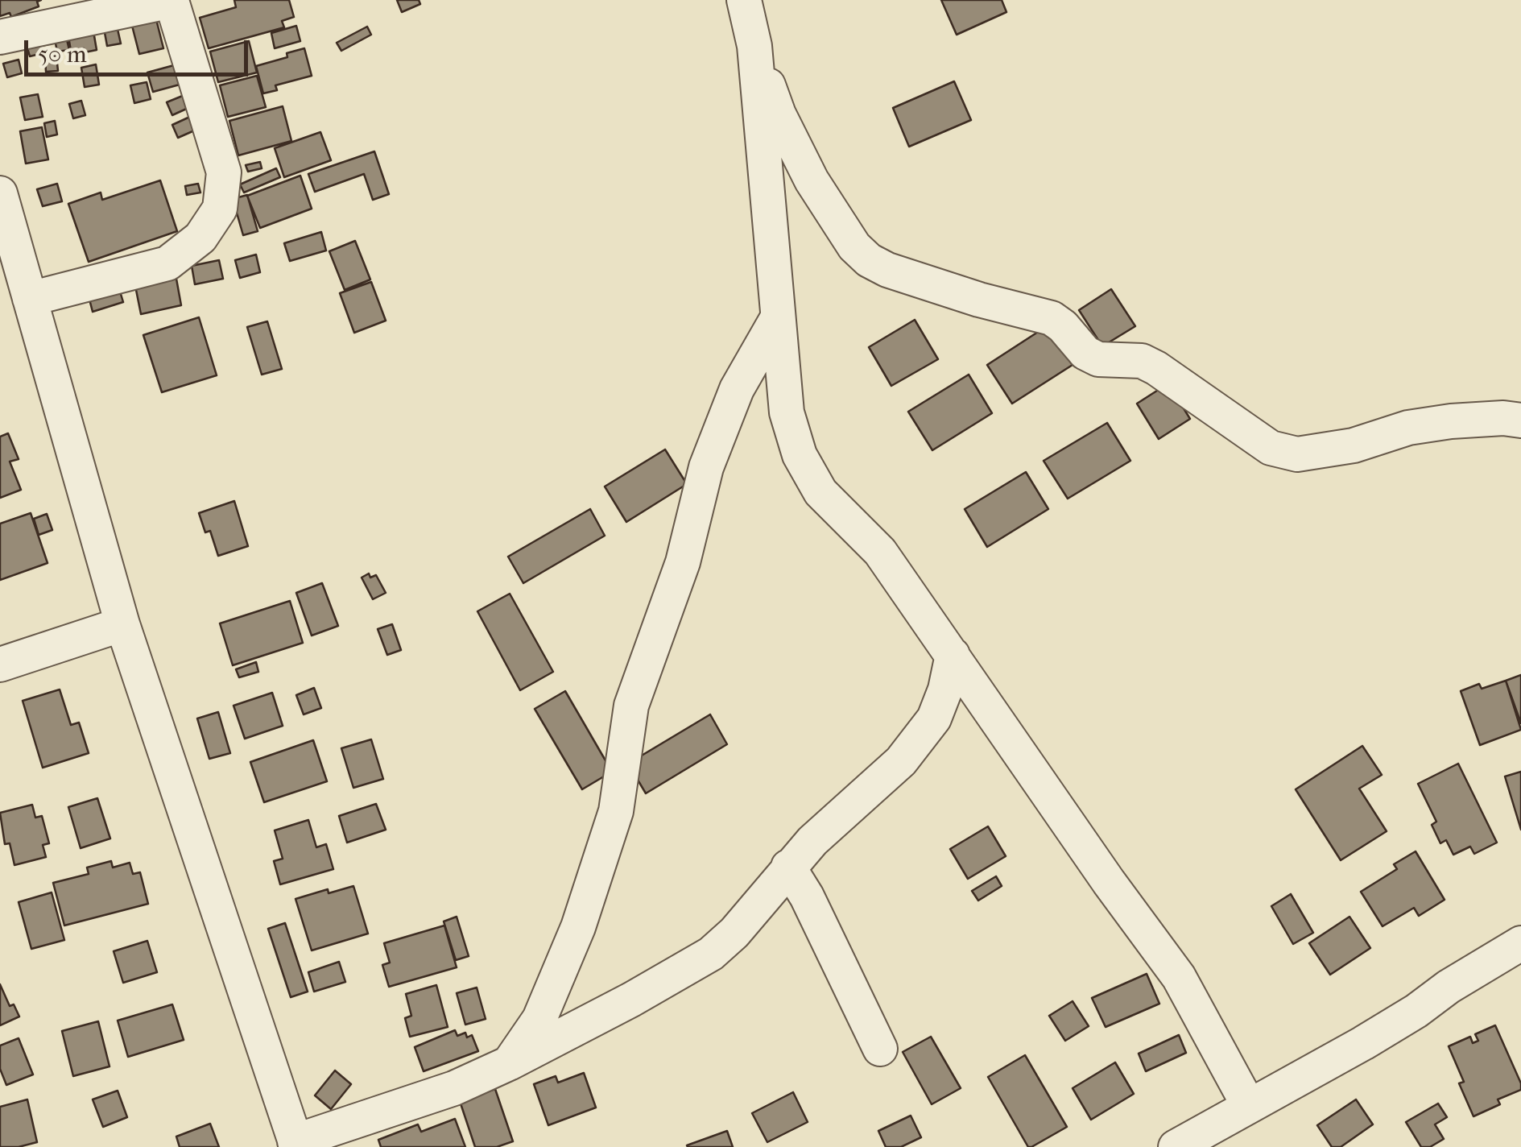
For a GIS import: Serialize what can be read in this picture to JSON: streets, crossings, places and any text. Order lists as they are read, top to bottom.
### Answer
{
  "scale_bar": "50 m"
}
